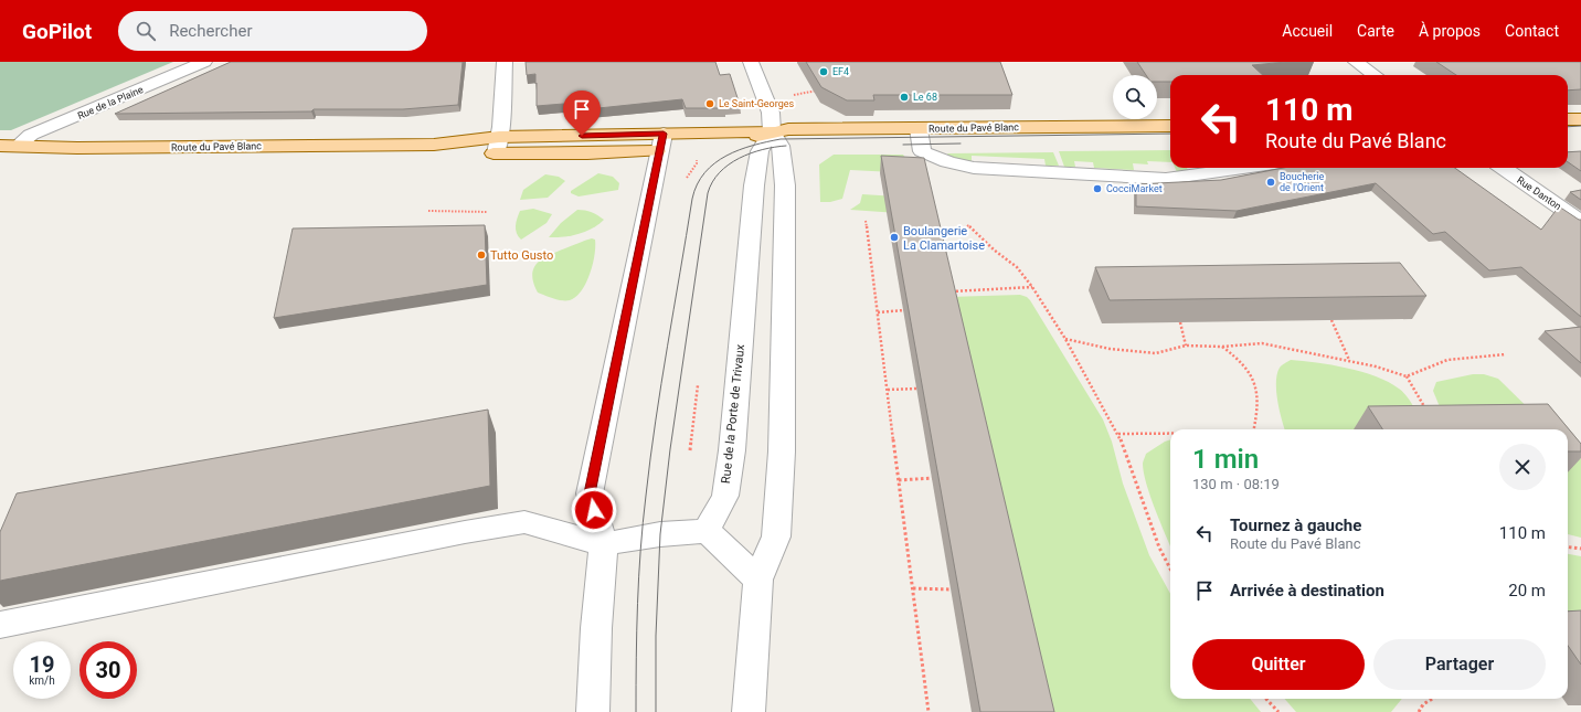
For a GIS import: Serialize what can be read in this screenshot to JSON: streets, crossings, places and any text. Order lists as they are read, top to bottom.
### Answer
{
  "streets": {
    "main road": ["Route du Pavé Blanc"],
    "street": ["Rue de la Plaine", "Rue Danton", "Rue de la Porte de Trivaux"]
  },
  "crossings": [
    ["Rue de la Plaine", "Route du Pavé Blanc"],
    ["Route du Pavé Blanc", "Rue de la Porte de Trivaux"]
  ],
  "places": [
    "EF4",
    "Le 68",
    "Le Saint-Georges",
    "Boucherie de l'Orient",
    "CocciMarket",
    "Boulangerie La Clamartoise",
    "Tutto Gusto"
  ],
  "page": {
    "header": "GoPilot",
    "search": "Rechercher",
    "nav": [
      "Accueil",
      "Carte",
      "À propos",
      "Contact"
    ],
    "turn": ["110 m", "Route du Pavé Blanc"],
    "heading": ["1 min", "130 m · 08:19"],
    "list": [
      {
        "name": "Tournez à gauche",
        "note": "Route du Pavé Blanc",
        "value": "110 m"
      },
      {
        "name": "Arrivée à destination",
        "value": "20 m"
      }
    ],
    "buttons": ["Quitter", "Partager"],
    "speed": "19 km/h",
    "limit": "30"
  }
}
